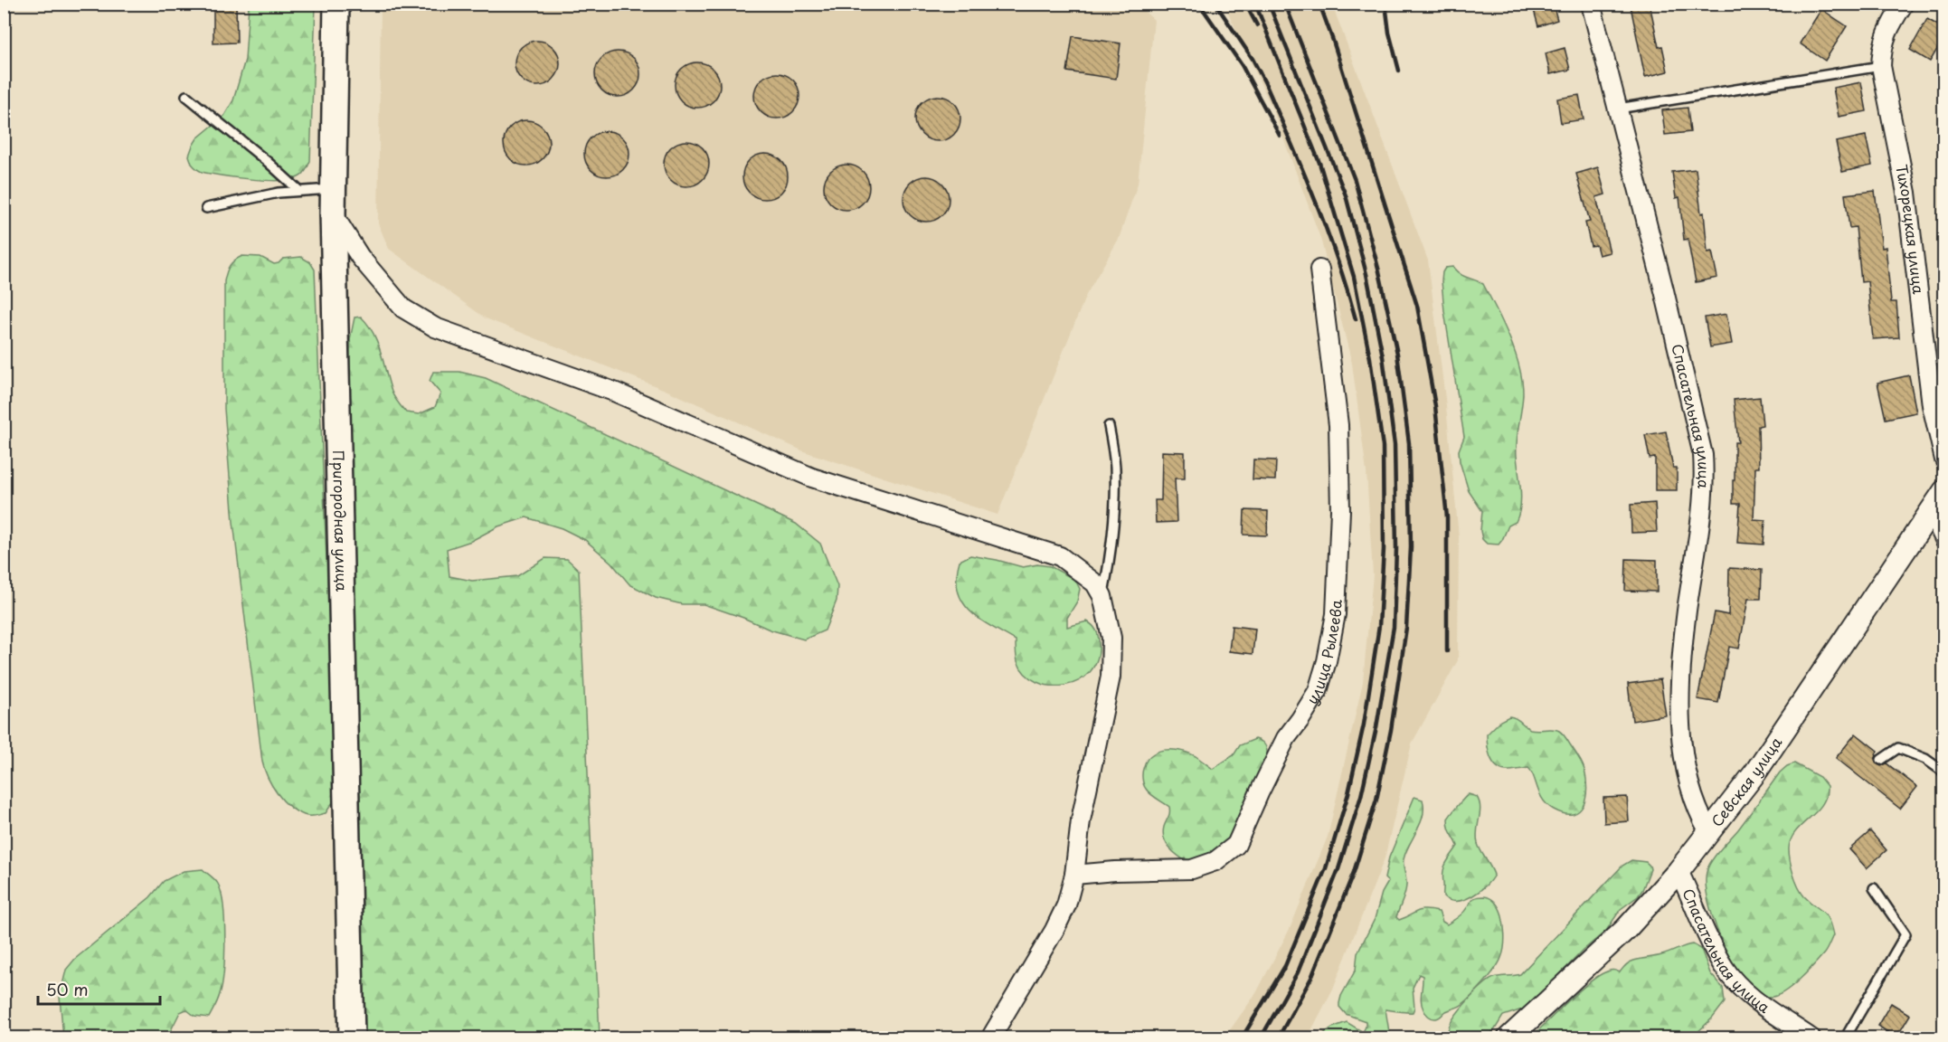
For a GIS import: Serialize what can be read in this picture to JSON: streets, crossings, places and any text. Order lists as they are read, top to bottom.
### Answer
{
  "streets": {
    "main road": ["Пригородная улица"],
    "street": [
      "Тихорецкая улица",
      "Спасательная улица",
      "улица Рылеева",
      "Севская улица"
    ]
  },
  "crossings": [
    ["Спасательная улица", "Севская улица"]
  ],
  "scale_bar": "50 m"
}
